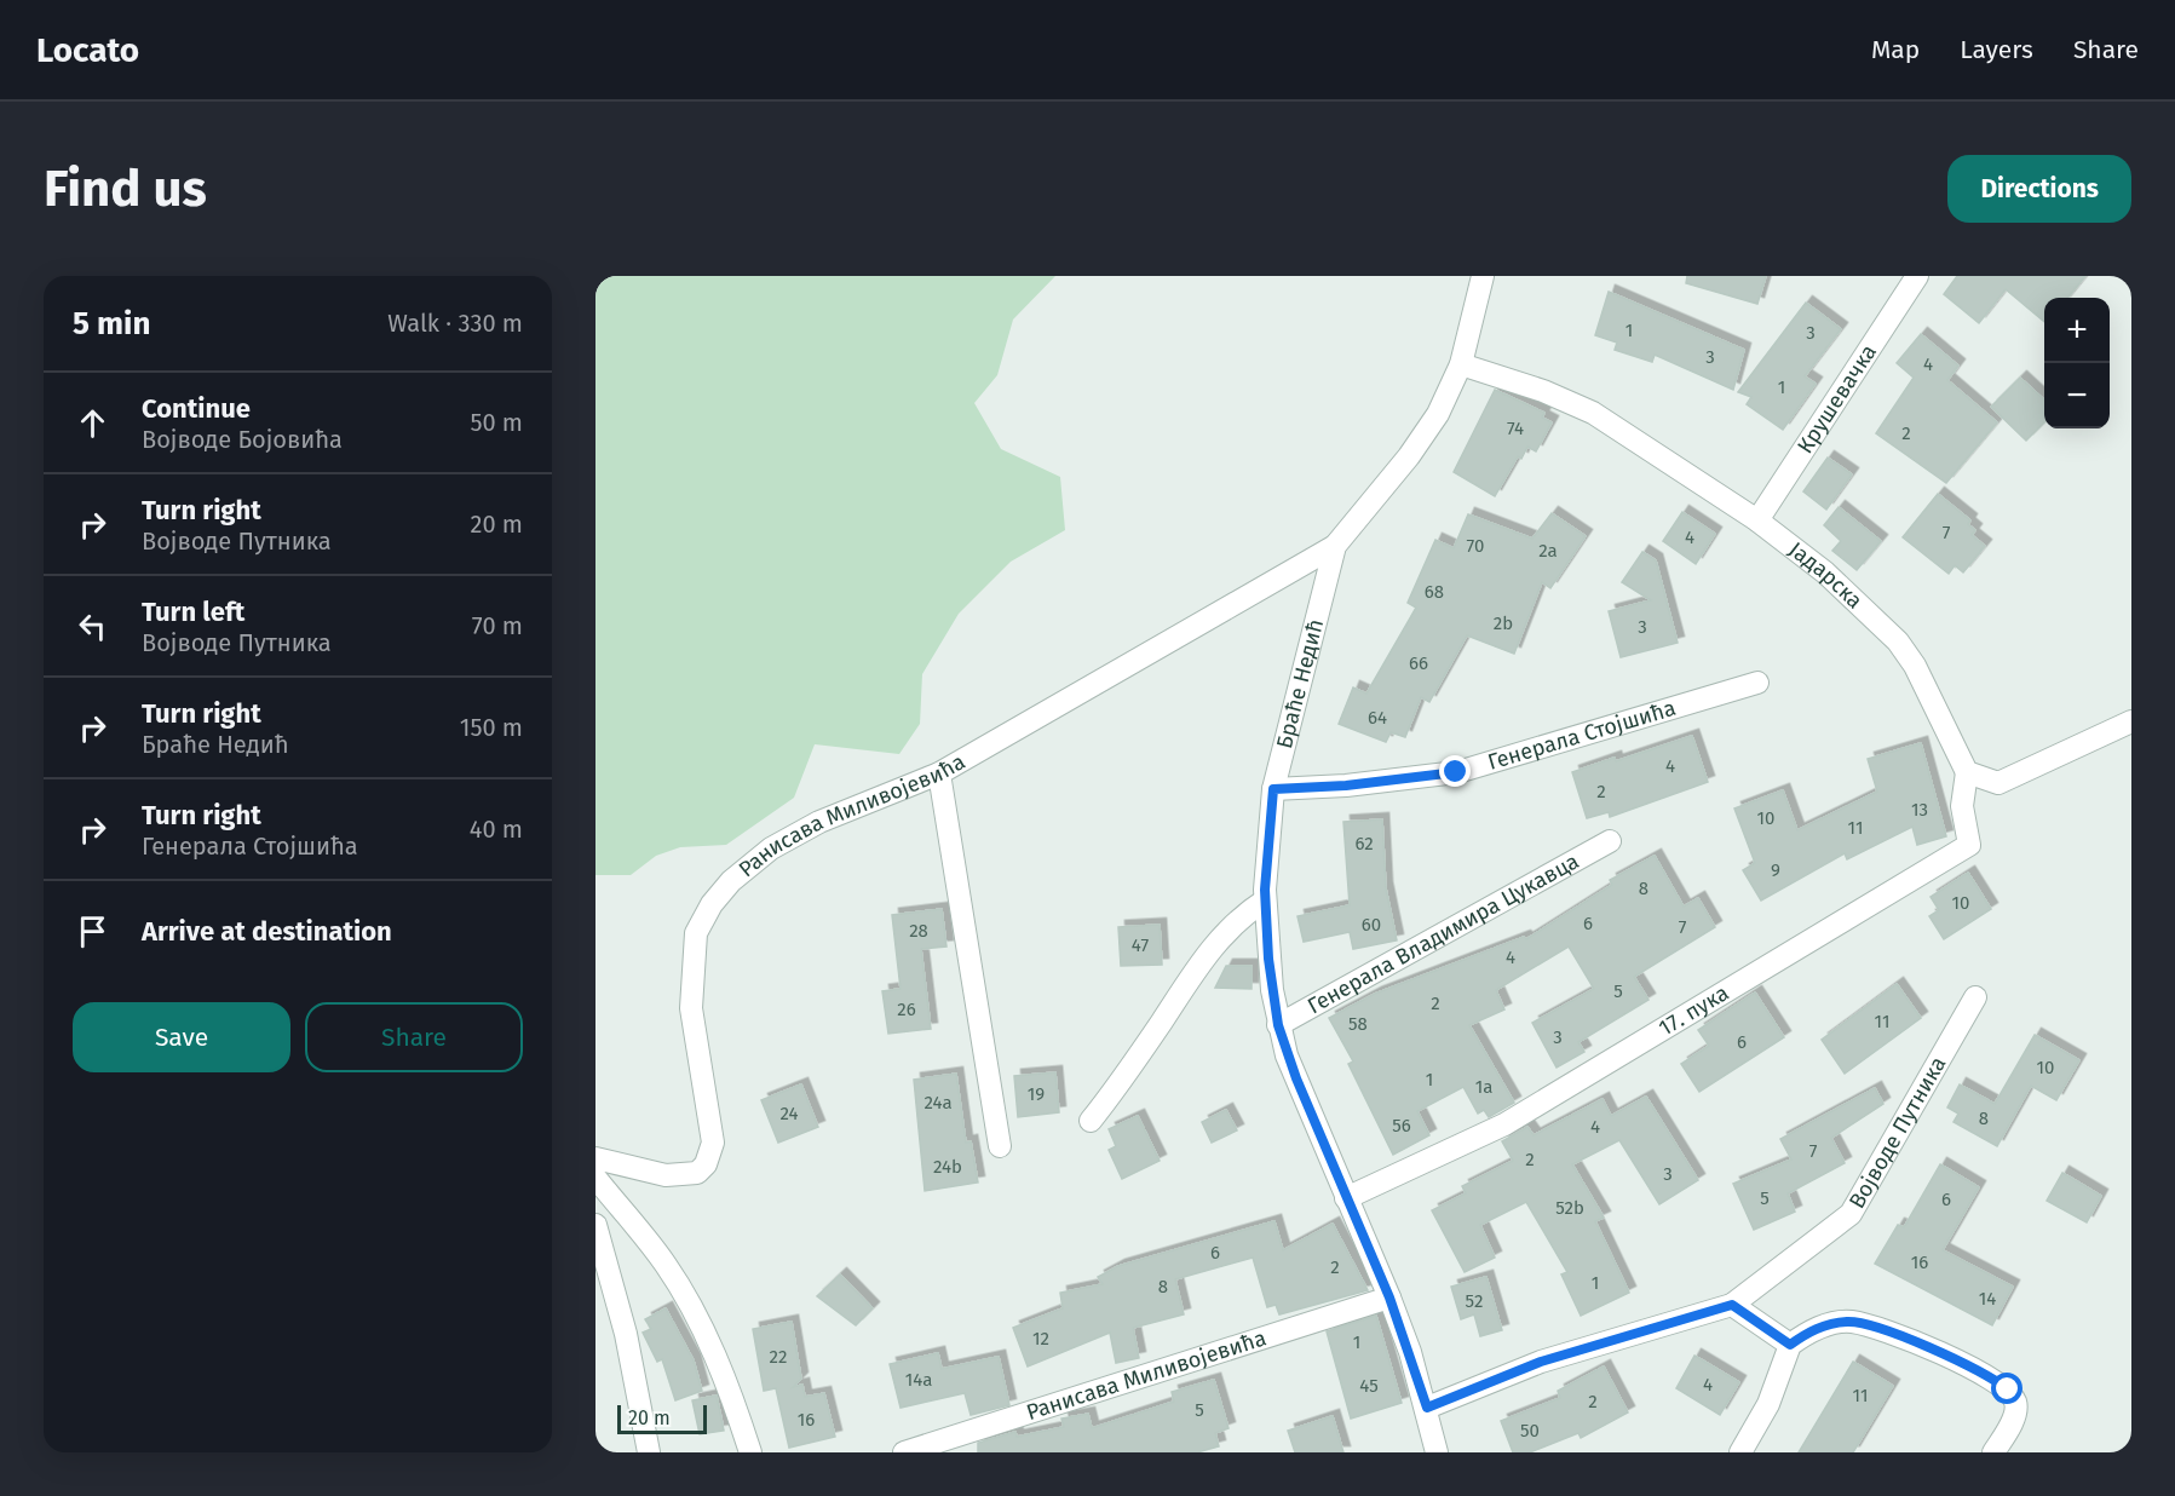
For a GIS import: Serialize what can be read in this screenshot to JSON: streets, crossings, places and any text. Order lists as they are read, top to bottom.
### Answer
{
  "streets": {
    "street": [
      "Крушевачка",
      "Јадарска",
      "Браће Недић",
      "Генерала Стојшића",
      "Ранисава Миливојевића",
      "Генерала Владимира Цукавца",
      "17. пука",
      "Војводе Путника"
    ]
  },
  "crossings": [
    ["Крушевачка", "Јадарска"],
    ["Јадарска", "Браће Недић"],
    ["Јадарска", "17. пука"],
    ["Браће Недић", "Генерала Стојшића"],
    ["Браће Недић", "Ранисава Миливојевића"],
    ["Браће Недић", "Генерала Владимира Цукавца"],
    ["Браће Недић", "17. пука"],
    ["Браће Недић", "Војводе Путника"]
  ],
  "house_numbers": [
    "1",
    "3",
    "3",
    "4",
    "1",
    "74",
    "2",
    "7",
    "4",
    "70",
    "2a",
    "68",
    "2b",
    "3",
    "66",
    "64",
    "4",
    "2",
    "13",
    "10",
    "11",
    "62",
    "9",
    "8",
    "10",
    "6",
    "60",
    "7",
    "28",
    "47",
    "4",
    "5",
    "2",
    "26",
    "11",
    "58",
    "3",
    "6",
    "10",
    "1",
    "1a",
    "19",
    "24a",
    "24",
    "8",
    "56",
    "4",
    "7",
    "2",
    "24b",
    "3",
    "5",
    "6",
    "52b",
    "6",
    "16",
    "2",
    "1",
    "8",
    "14",
    "52",
    "12",
    "1",
    "22",
    "14a",
    "4",
    "45",
    "11",
    "2",
    "5",
    "16",
    "50"
  ],
  "scale_bar": "20 m",
  "page": {
    "header": "Locato",
    "nav": ["Map", "Layers", "Share"],
    "buttons": [
      "Directions",
      ["Save", "Share"]
    ],
    "title": "Find us",
    "heading": ["5 min", "Walk · 330 m"],
    "map_buttons": ["+", "−"],
    "list": [
      ["Continue", "Војводе Бојовића", "50 m"],
      ["Turn right", "Војводе Путника", "20 m"],
      ["Turn left", "Војводе Путника", "70 m"],
      ["Turn right", "Браће Недић", "150 m"],
      ["Turn right", "Генерала Стојшића", "40 m"],
      "Arrive at destination"
    ],
    "scale": "20 m"
  }
}
